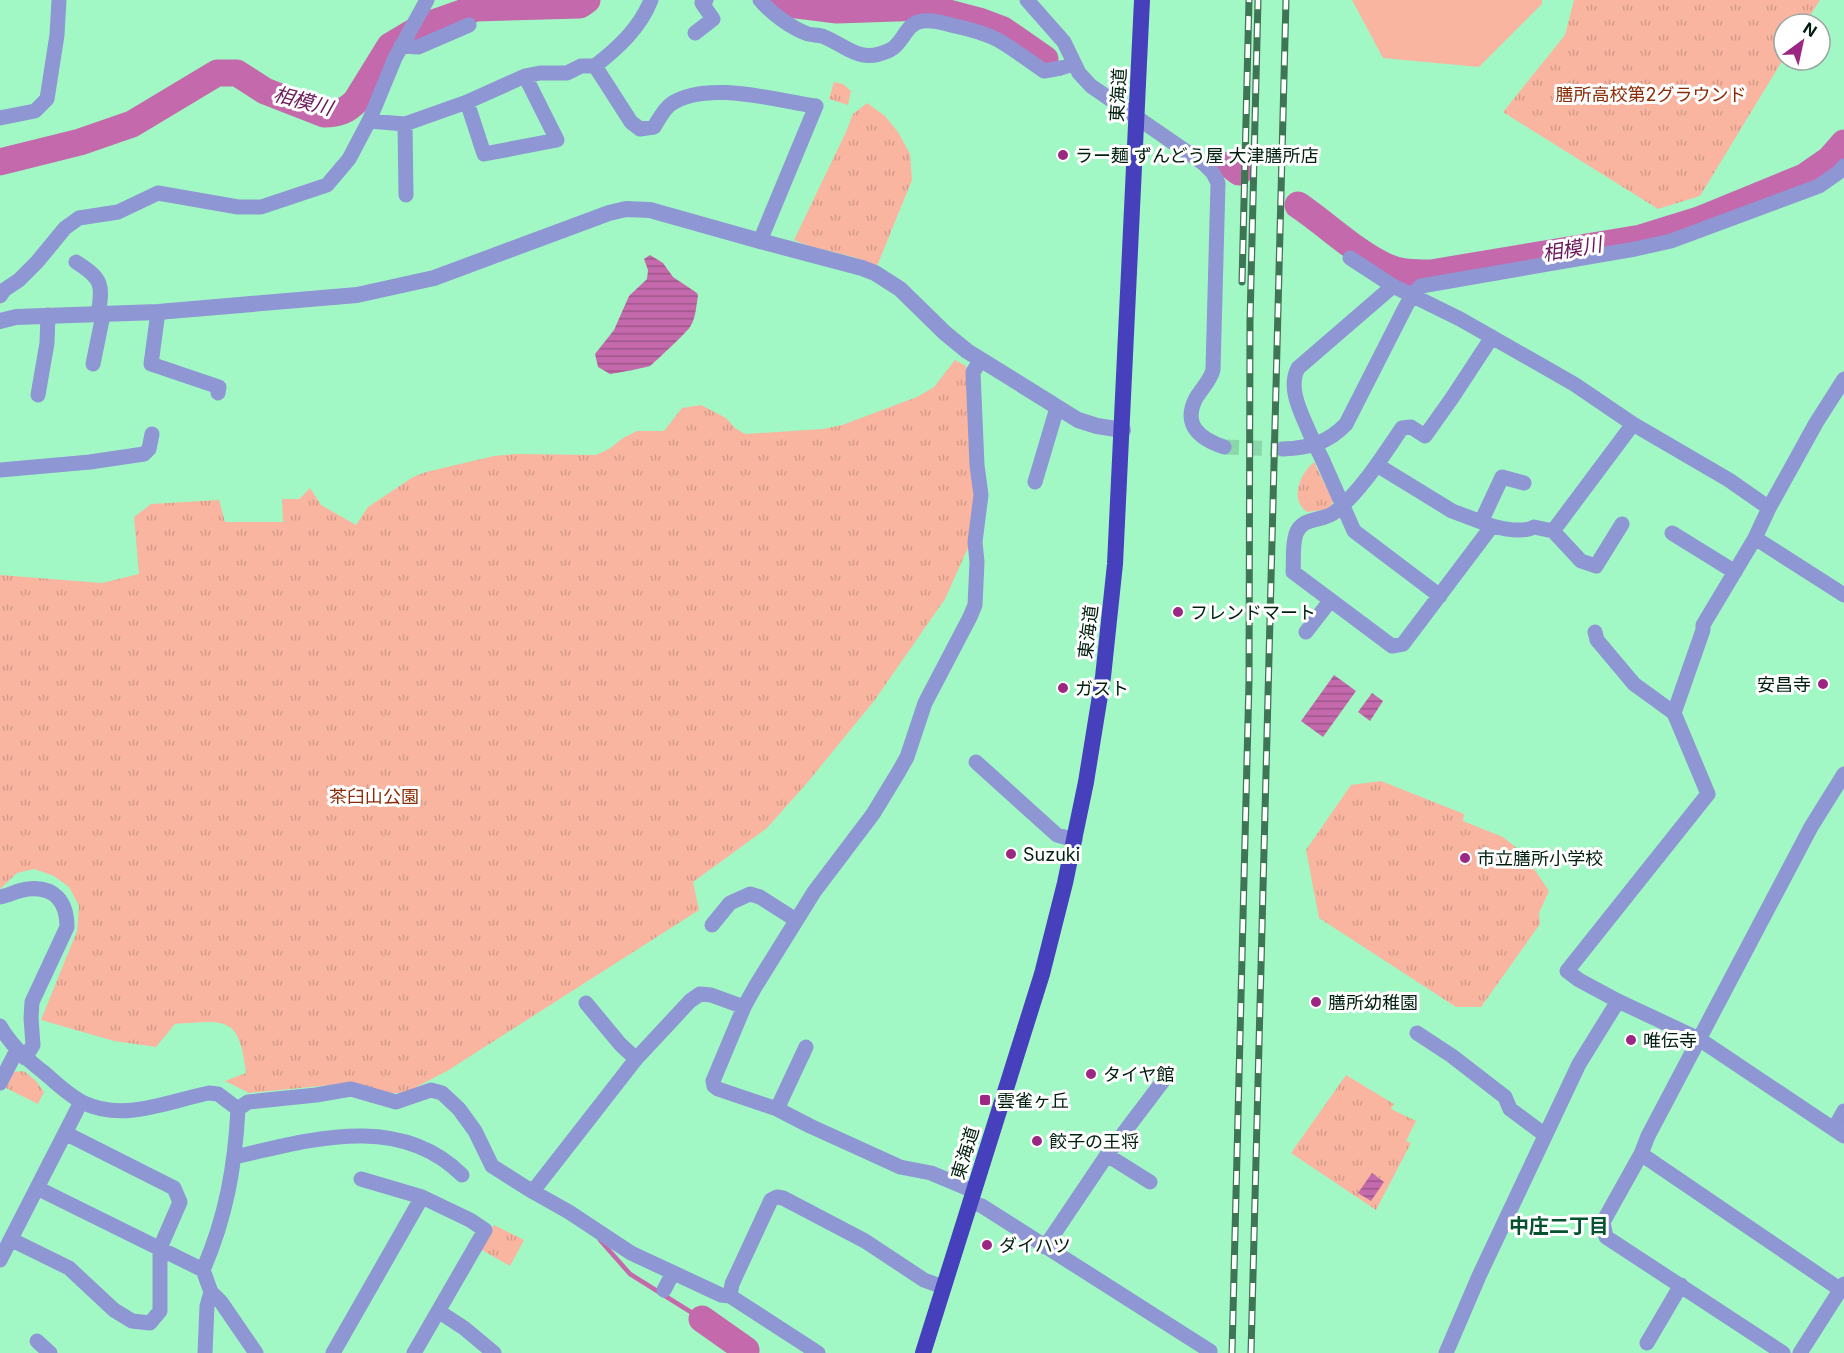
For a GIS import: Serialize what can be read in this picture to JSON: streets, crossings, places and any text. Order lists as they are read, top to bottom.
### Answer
{
  "streets": {
    "highway": ["東海道"]
  },
  "districts": ["中庄二丁目"],
  "water": ["相模川"],
  "parks": ["膳所高校第2グラウンド", "茶臼山公園"],
  "places": {
    "other": [
      "ラー麺 ずんどう屋 大津膳所店",
      "フレンドマート",
      "安昌寺",
      "ガスト",
      "Suzuki",
      "市立膳所小学校",
      "膳所幼稚園",
      "唯伝寺",
      "タイヤ館",
      "餃子の王将",
      "ダイハツ"
    ],
    "transit": ["雲雀ヶ丘"]
  },
  "north": "top right"
}
